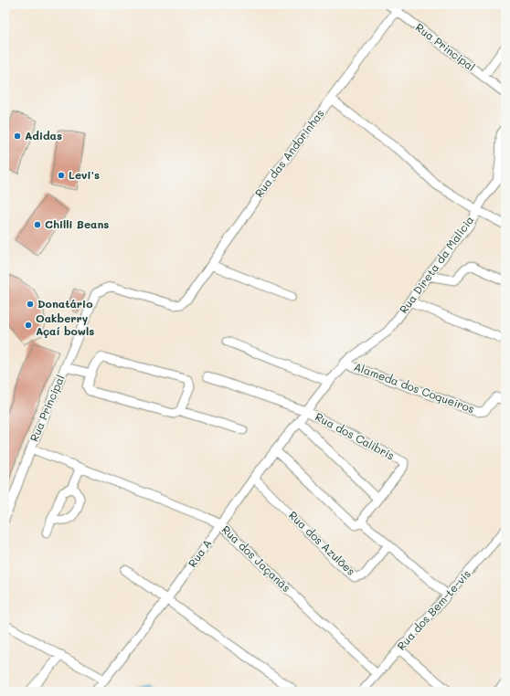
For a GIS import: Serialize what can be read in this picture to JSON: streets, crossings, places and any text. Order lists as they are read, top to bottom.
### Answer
{
  "streets": {
    "street": [
      "Rua Principal",
      "Rua das Andorinhas",
      "Rua Direta da Malicia",
      "Alameda dos Coqueiros",
      "Rua dos Calibris",
      "Rua dos Azulões",
      "Rua A",
      "Rua dos Jaçanãs",
      "Rua dos Bem-te-vis"
    ]
  },
  "crossings": [
    ["Rua Principal", "Rua das Andorinhas"],
    ["Rua Principal", "Rua dos Jaçanãs"],
    ["Rua Direta da Malicia", "Alameda dos Coqueiros"],
    ["Rua Direta da Malicia", "Rua A"],
    ["Alameda dos Coqueiros", "Rua A"],
    ["Rua dos Calibris", "Rua A"],
    ["Rua dos Azulões", "Rua A"],
    ["Rua A", "Rua dos Jaçanãs"],
    ["Rua dos Jaçanãs", "Rua dos Bem-te-vis"]
  ],
  "places": [
    "Adidas",
    "Levi's",
    "Chilli Beans",
    "Donatário",
    "Oakberry Açaí bowls"
  ]
}
